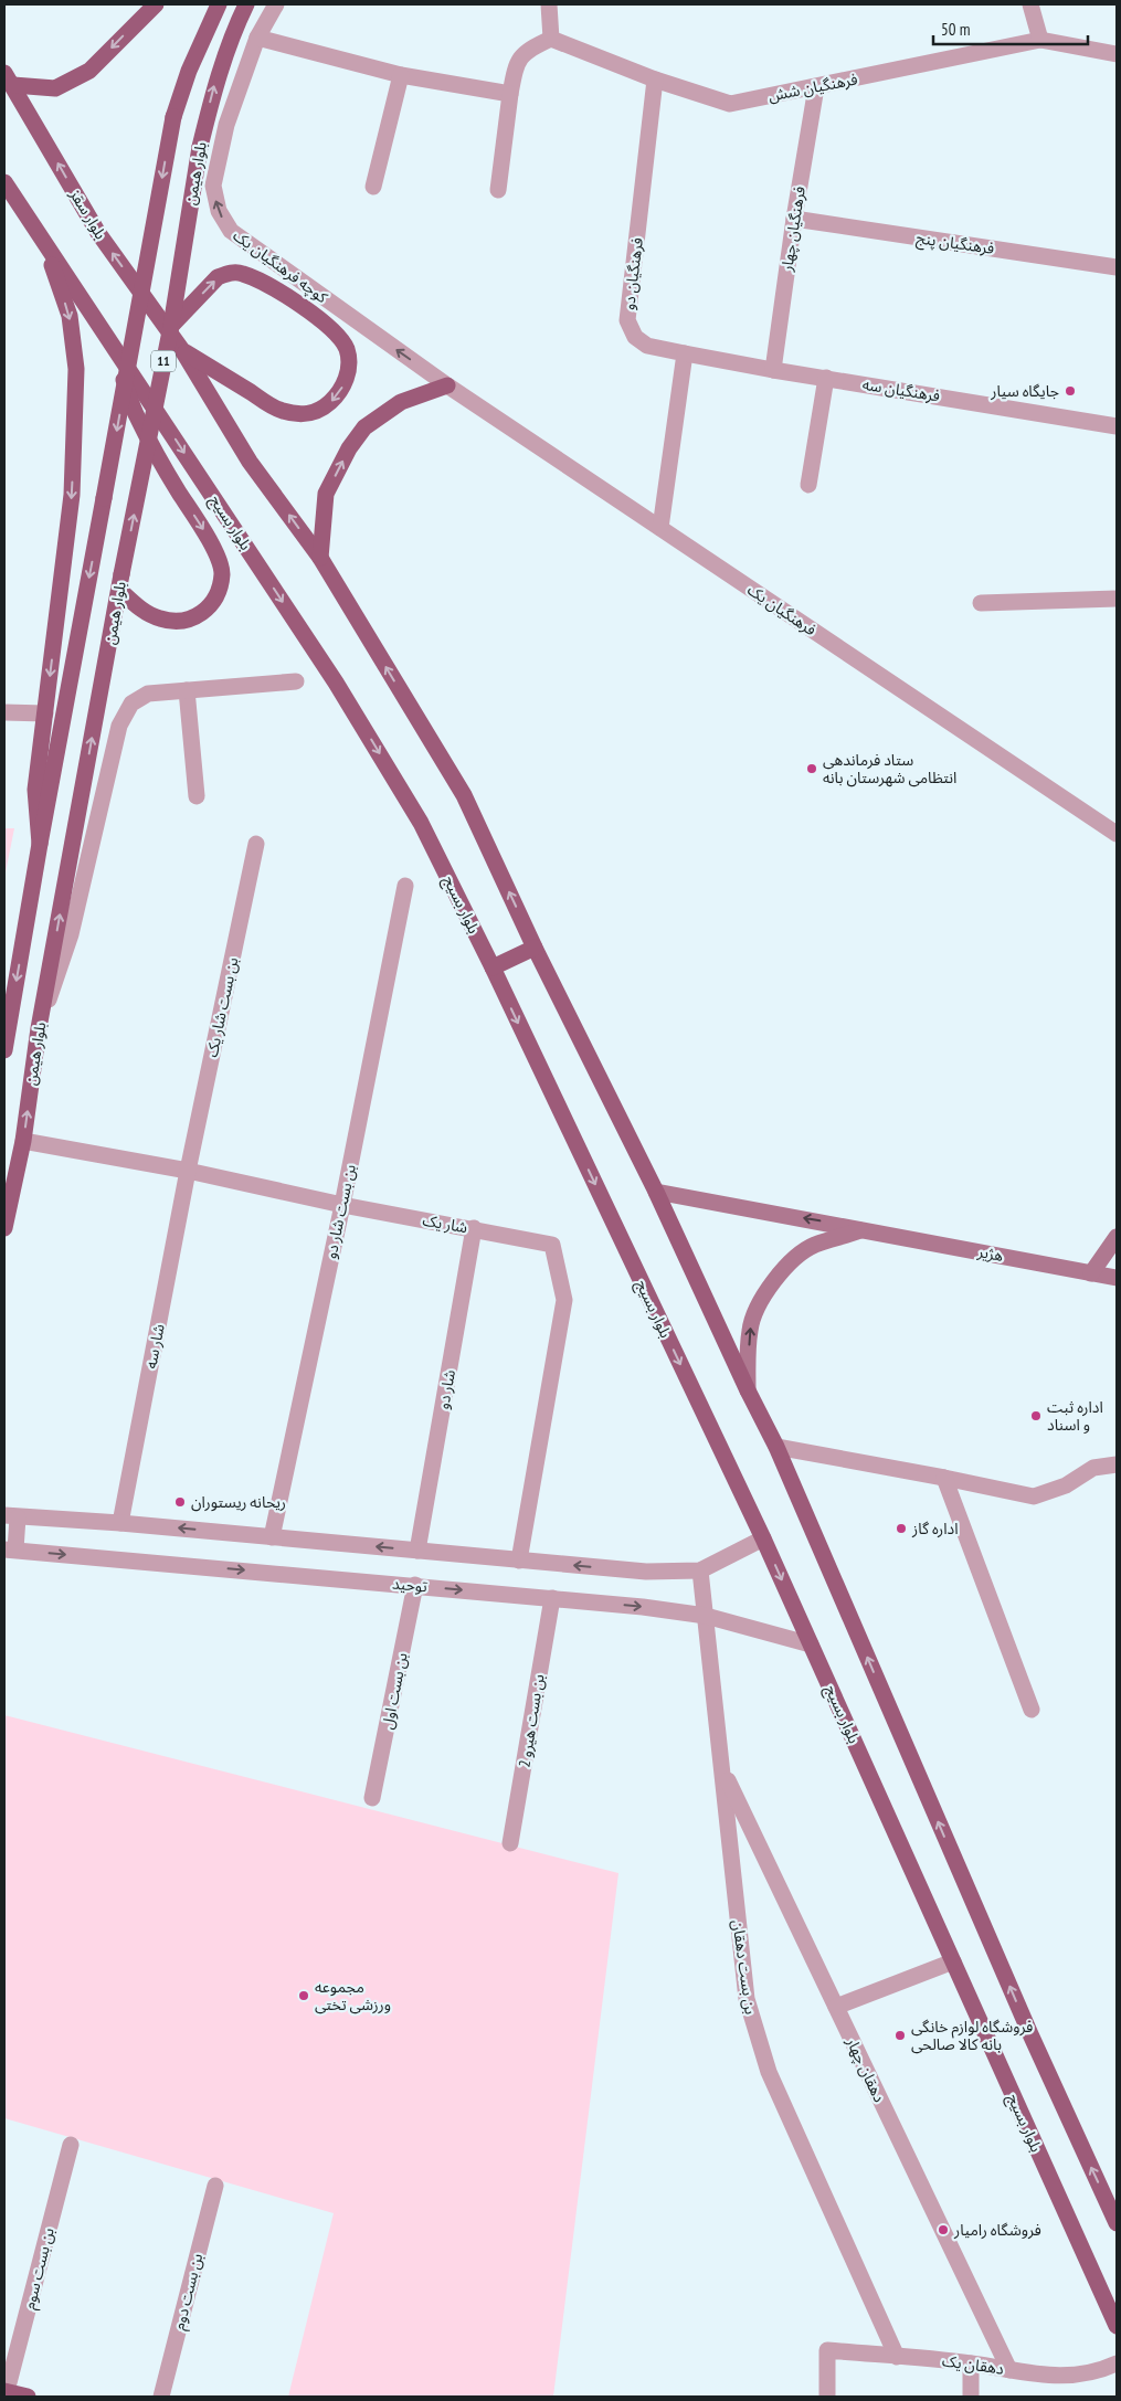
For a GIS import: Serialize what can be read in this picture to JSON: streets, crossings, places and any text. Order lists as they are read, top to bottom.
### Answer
{
  "streets": {
    "main road": [
      "بلوار هیمن",
      "بلوار سقز",
      "11",
      "بلوار بسیج",
      "هژیر"
    ],
    "street": [
      "فرهنگیان شش",
      "فرهنگیان چهار",
      "فرهنگیان پنج",
      "کوچه فرهنگیان یک",
      "فرهنگیان دو",
      "فرهنگیان سه",
      "فرهنگیان یک",
      "بن بست شار یک",
      "بن بست شار دو",
      "شار یک",
      "شار سه",
      "شار دو",
      "توحید",
      "بن بست اول",
      "بن بست هیرو 2",
      "بن بست دهقان",
      "دهقان چهار",
      "بن بست سوم",
      "بن بست دوم",
      "دهقان یک"
    ]
  },
  "crossings": [
    ["فرهنگیان شش", "فرهنگیان چهار"],
    ["فرهنگیان شش", "فرهنگیان دو"],
    ["بلوار هیمن", "شار یک"],
    ["فرهنگیان چهار", "فرهنگیان پنج"],
    ["فرهنگیان چهار", "فرهنگیان سه"],
    ["کوچه فرهنگیان یک", "فرهنگیان یک"],
    ["فرهنگیان دو", "فرهنگیان سه"],
    ["بلوار بسیج", "توحید"],
    ["بن بست شار یک", "شار یک"],
    ["بن بست شار یک", "شار سه"],
    ["بن بست شار دو", "شار یک"],
    ["شار یک", "شار سه"],
    ["شار یک", "شار دو"],
    ["توحید", "بن بست اول"],
    ["توحید", "بن بست هیرو 2"],
    ["توحید", "بن بست دهقان"],
    ["بن بست دهقان", "دهقان چهار"],
    ["بن بست دهقان", "دهقان یک"],
    ["دهقان چهار", "دهقان یک"]
  ],
  "one_way": ["کوچه فرهنگیان یک"],
  "places": [
    "جایگاه سیار",
    "ستاد فرماندهی انتظامی شهرستان بانه",
    "اداره ثبت و اسناد",
    "ریحانە ریستوران",
    "اداره گاز",
    "مجموعه ورزشی تختی",
    "فروشگاه لوازم خانگی بانه کالا صالحی",
    "فروشگاه رامیار"
  ],
  "scale_bar": "50 m"
}
